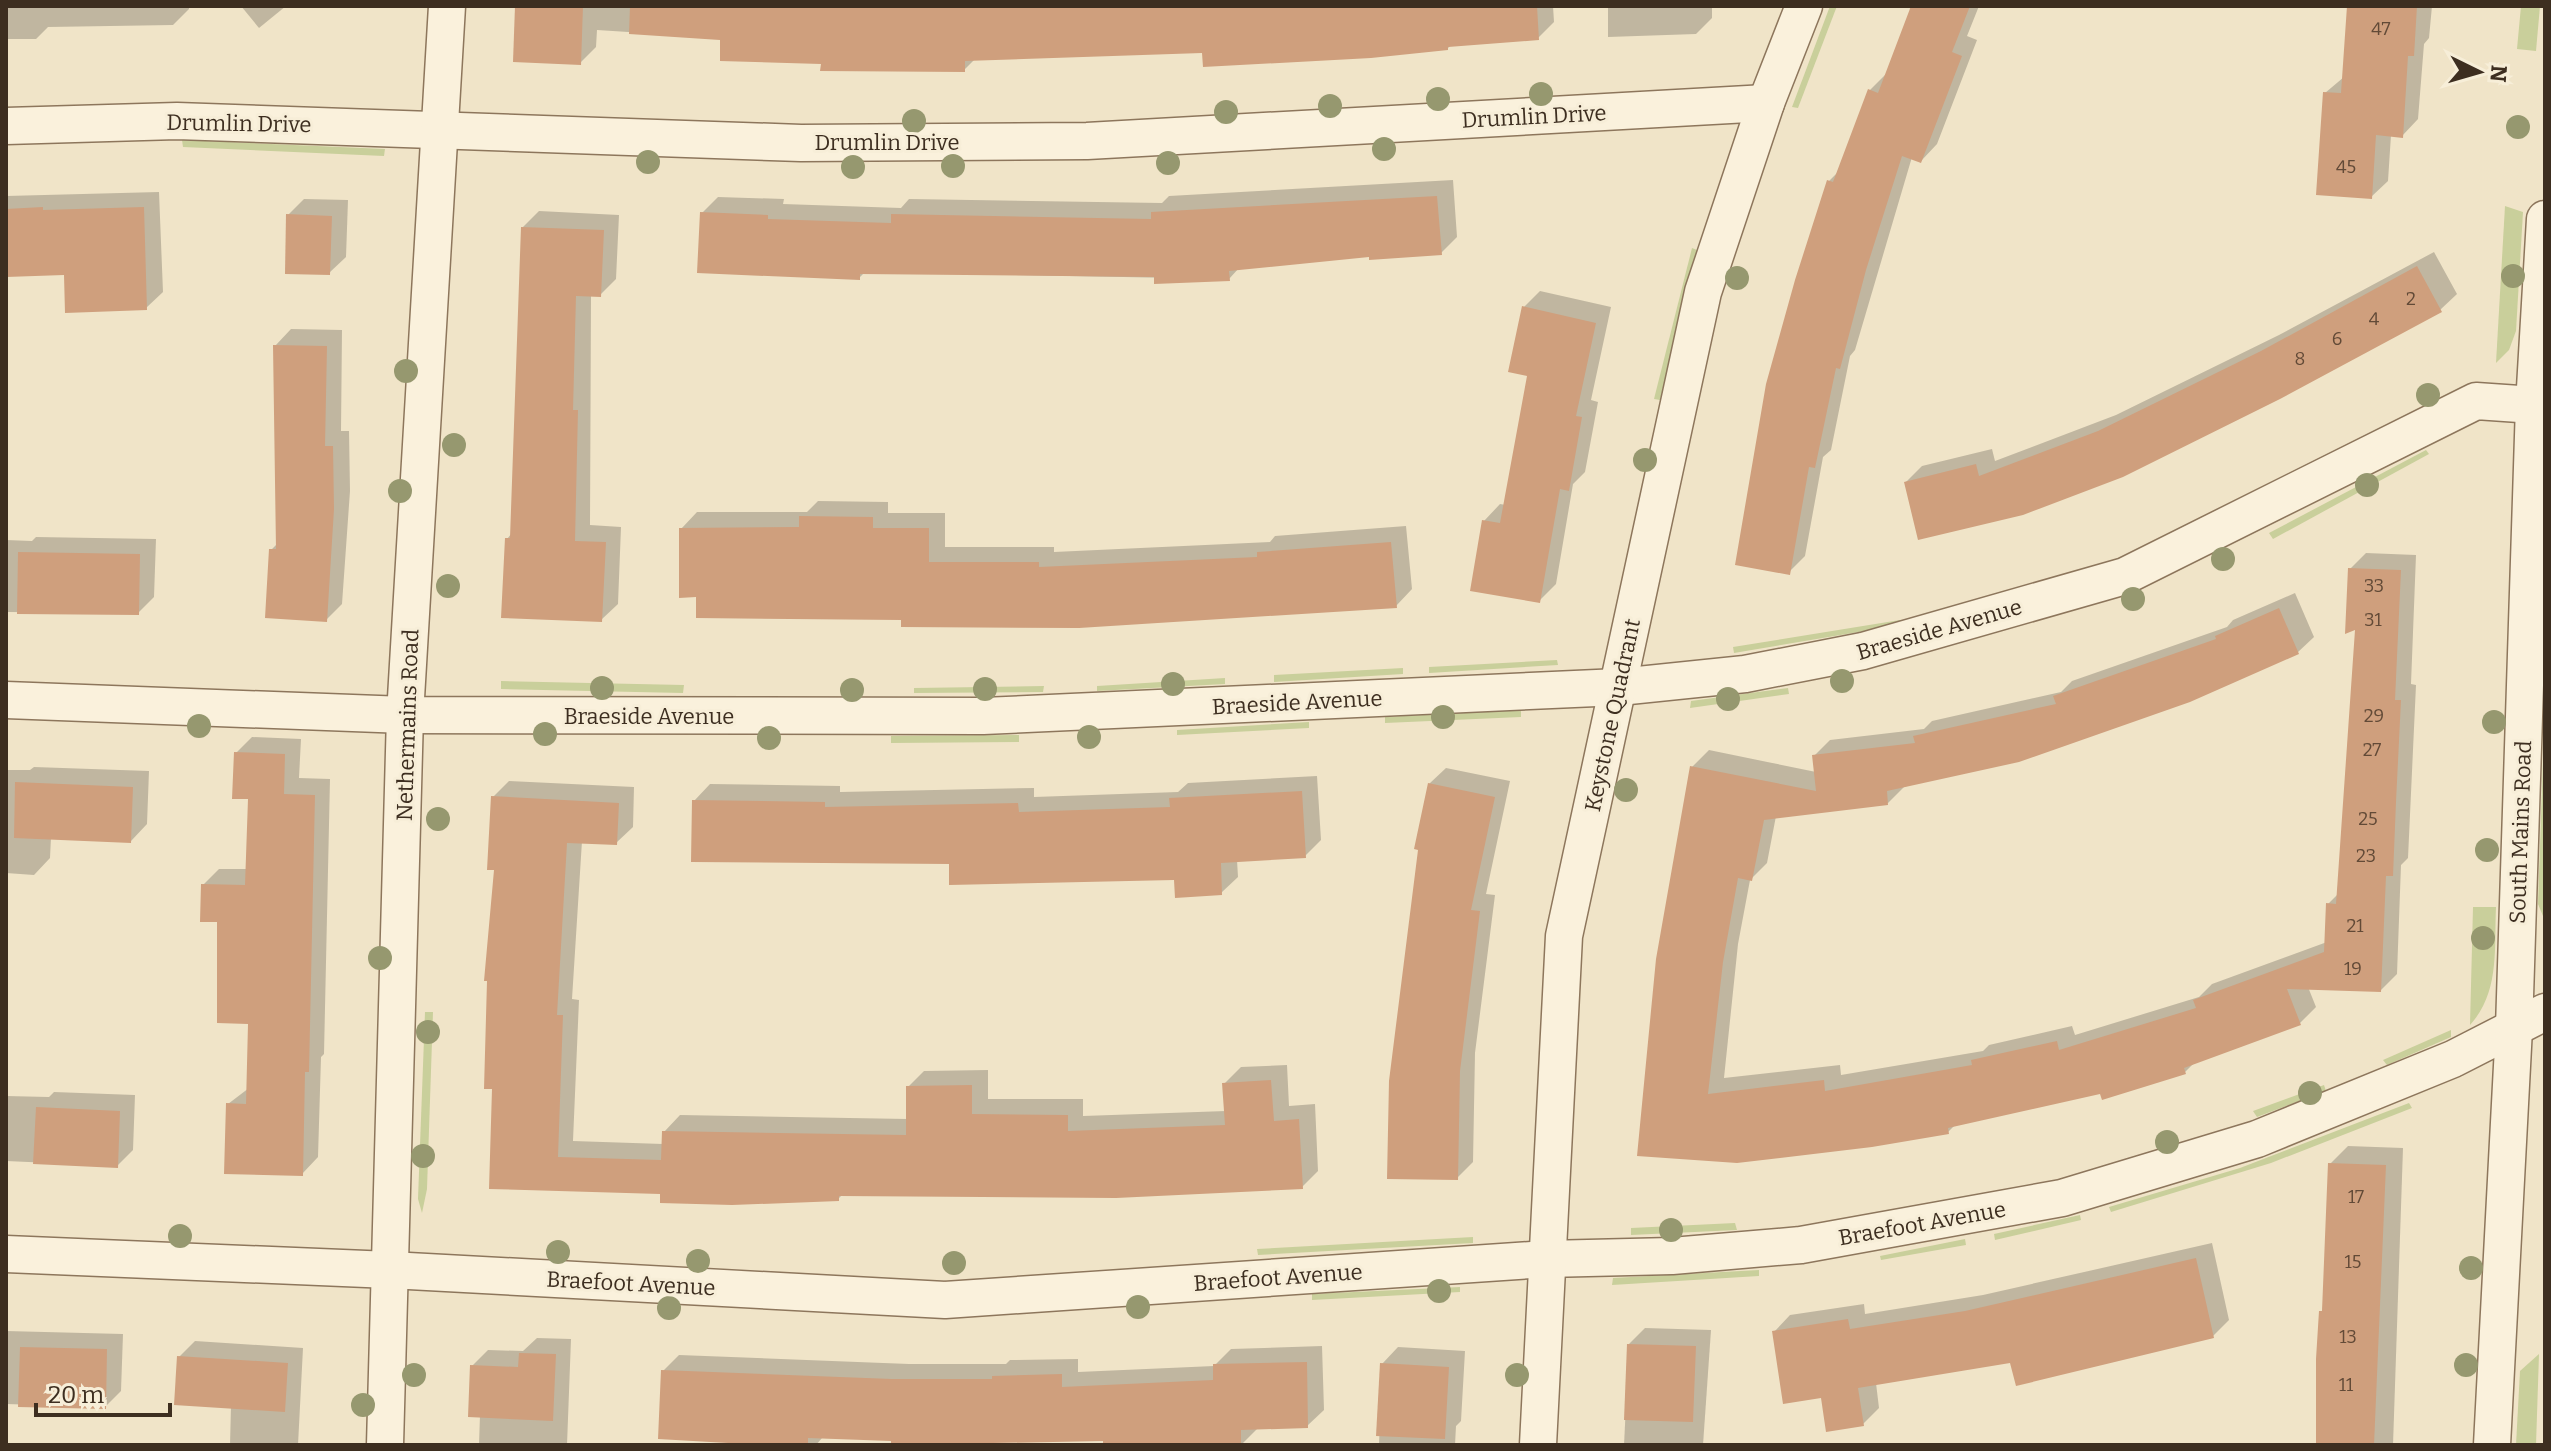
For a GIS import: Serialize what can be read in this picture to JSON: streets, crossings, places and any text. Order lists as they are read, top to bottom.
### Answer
{
  "streets": {
    "street": [
      "Drumlin Drive",
      "Braeside Avenue",
      "Keystone Quadrant",
      "Nethermains Road",
      "South Mains Road",
      "Braefoot Avenue"
    ]
  },
  "crossings": [
    ["Drumlin Drive", "Keystone Quadrant"],
    ["Drumlin Drive", "Nethermains Road"],
    ["Braeside Avenue", "Keystone Quadrant"],
    ["Braeside Avenue", "Nethermains Road"],
    ["Braeside Avenue", "South Mains Road"],
    ["Keystone Quadrant", "Braefoot Avenue"],
    ["Nethermains Road", "Braefoot Avenue"],
    ["South Mains Road", "Braefoot Avenue"]
  ],
  "house_numbers": [
    "47",
    "45",
    "2",
    "4",
    "6",
    "8",
    "33",
    "31",
    "29",
    "27",
    "25",
    "23",
    "21",
    "19",
    "17",
    "15",
    "13",
    "11"
  ],
  "scale_bar": "20 m",
  "north": "right"
}
